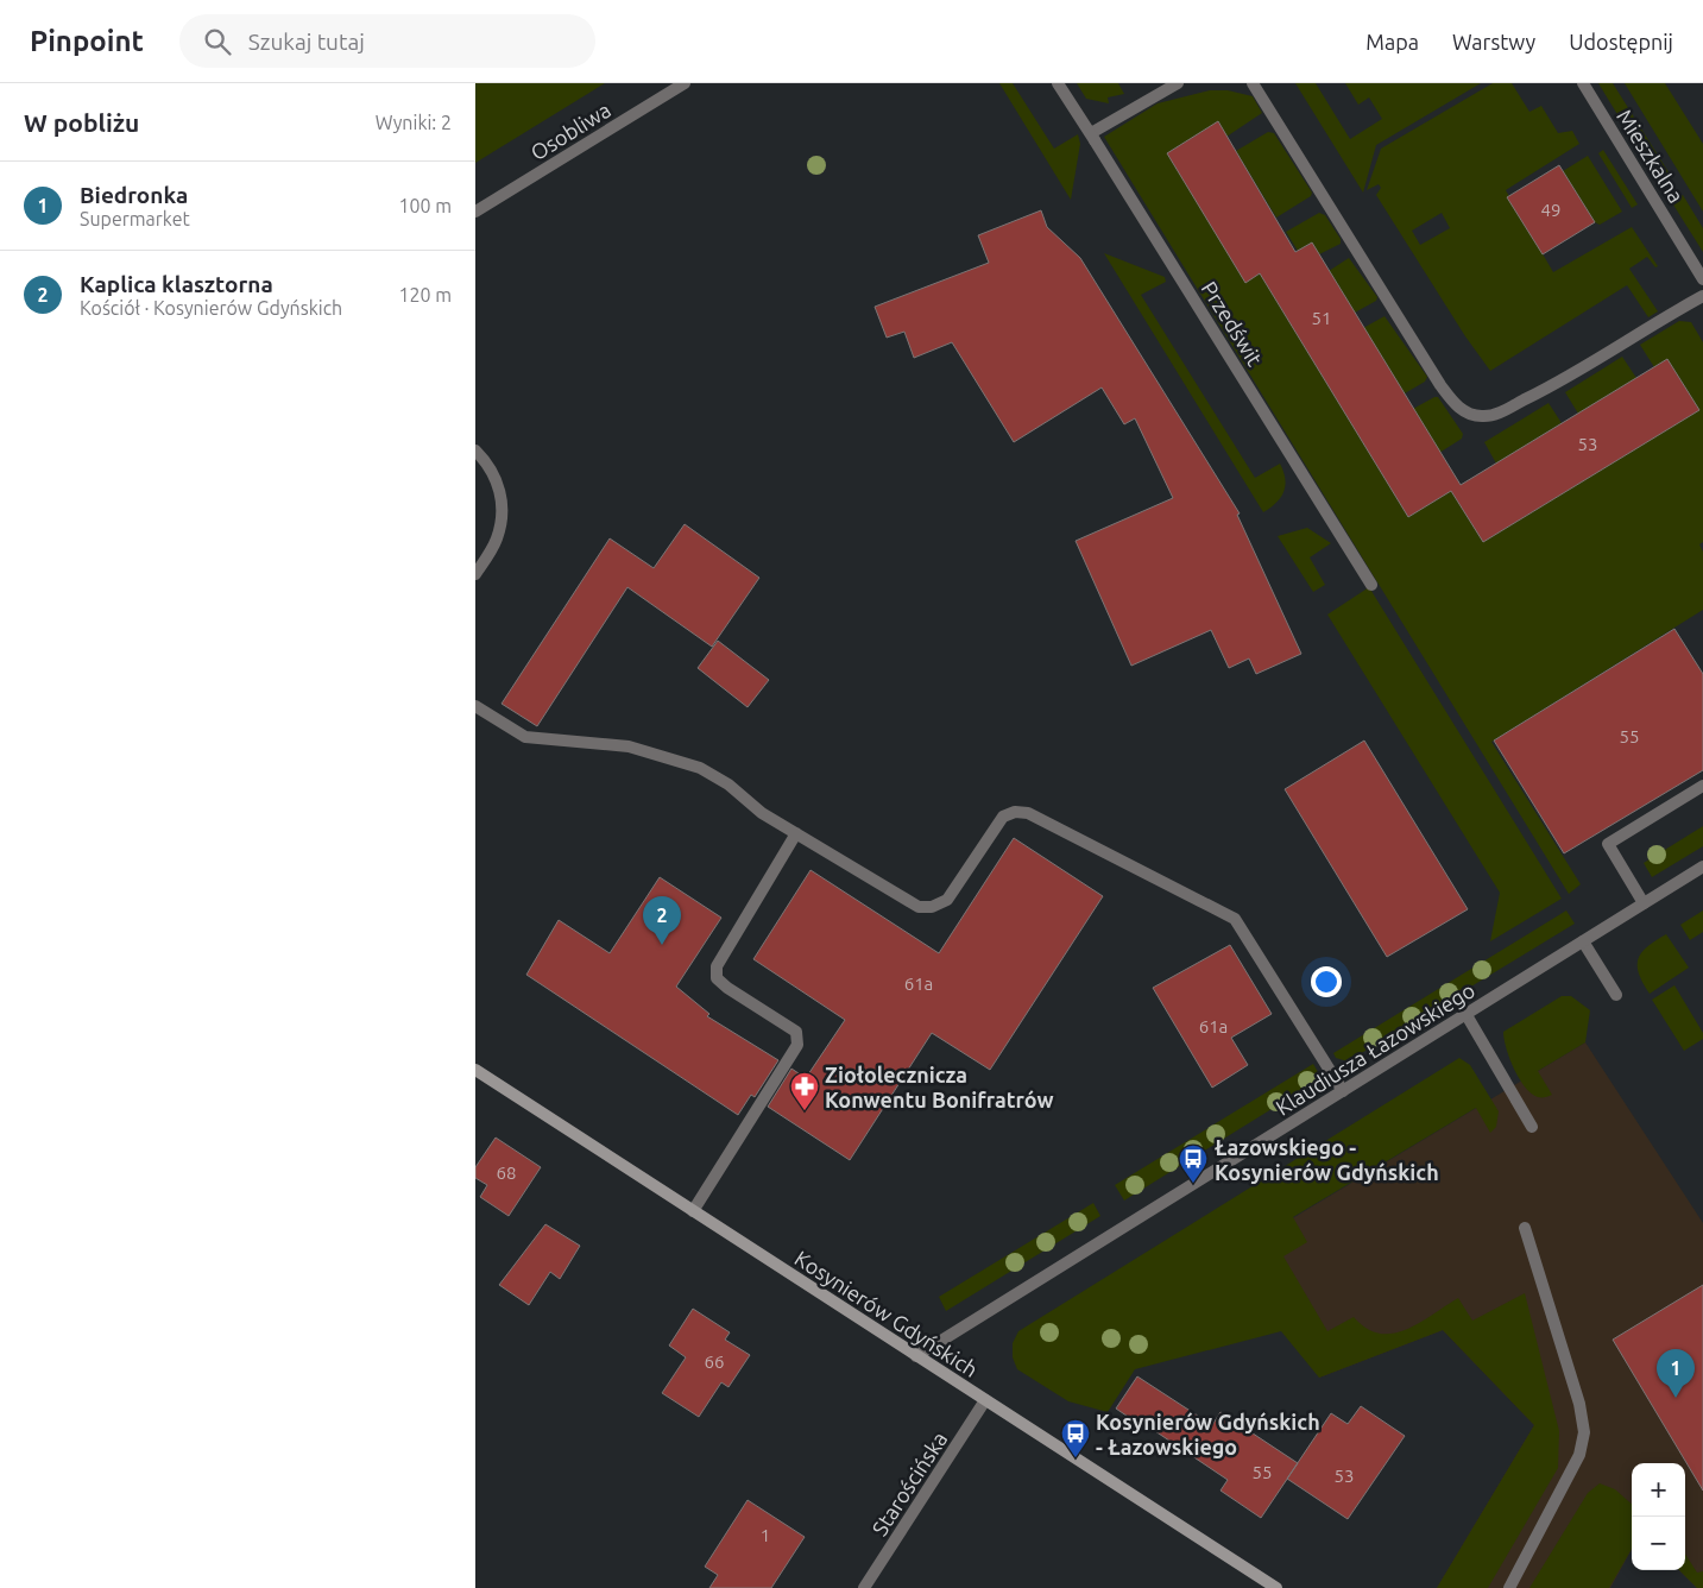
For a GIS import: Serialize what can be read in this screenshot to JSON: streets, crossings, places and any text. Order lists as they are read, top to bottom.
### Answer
{
  "streets": {
    "street": [
      "Osobliwa",
      "Mieszkalna",
      "Przedświt",
      "Klaudiusza Łazowskiego",
      "Kosynierów Gdyńskich",
      "Starościńska"
    ]
  },
  "crossings": [
    ["Klaudiusza Łazowskiego", "Kosynierów Gdyńskich"],
    ["Kosynierów Gdyńskich", "Starościńska"]
  ],
  "places": {
    "pharmacy": ["Ziołolecznicza Konwentu Bonifratrów"],
    "bus stop": ["Łazowskiego - Kosynierów Gdyńskich", "Kosynierów Gdyńskich - Łazowskiego"]
  },
  "house_numbers": [
    "49",
    "51",
    "53",
    "55",
    "61a",
    "61a",
    "68",
    "66",
    "55",
    "53",
    "1"
  ],
  "page": {
    "header": "Pinpoint",
    "search": "Szukaj tutaj",
    "nav": ["Mapa", "Warstwy", "Udostępnij"],
    "heading": ["W pobliżu", "Wyniki: 2"],
    "list": [
      {
        "mark": "1",
        "name": "Biedronka",
        "note": "Supermarket",
        "value": "100 m"
      },
      {
        "mark": "2",
        "name": "Kaplica klasztorna",
        "note": "Kościół · Kosynierów Gdyńskich",
        "value": "120 m"
      }
    ],
    "pins": ["2", "1"],
    "map_buttons": ["+", "−"]
  }
}
